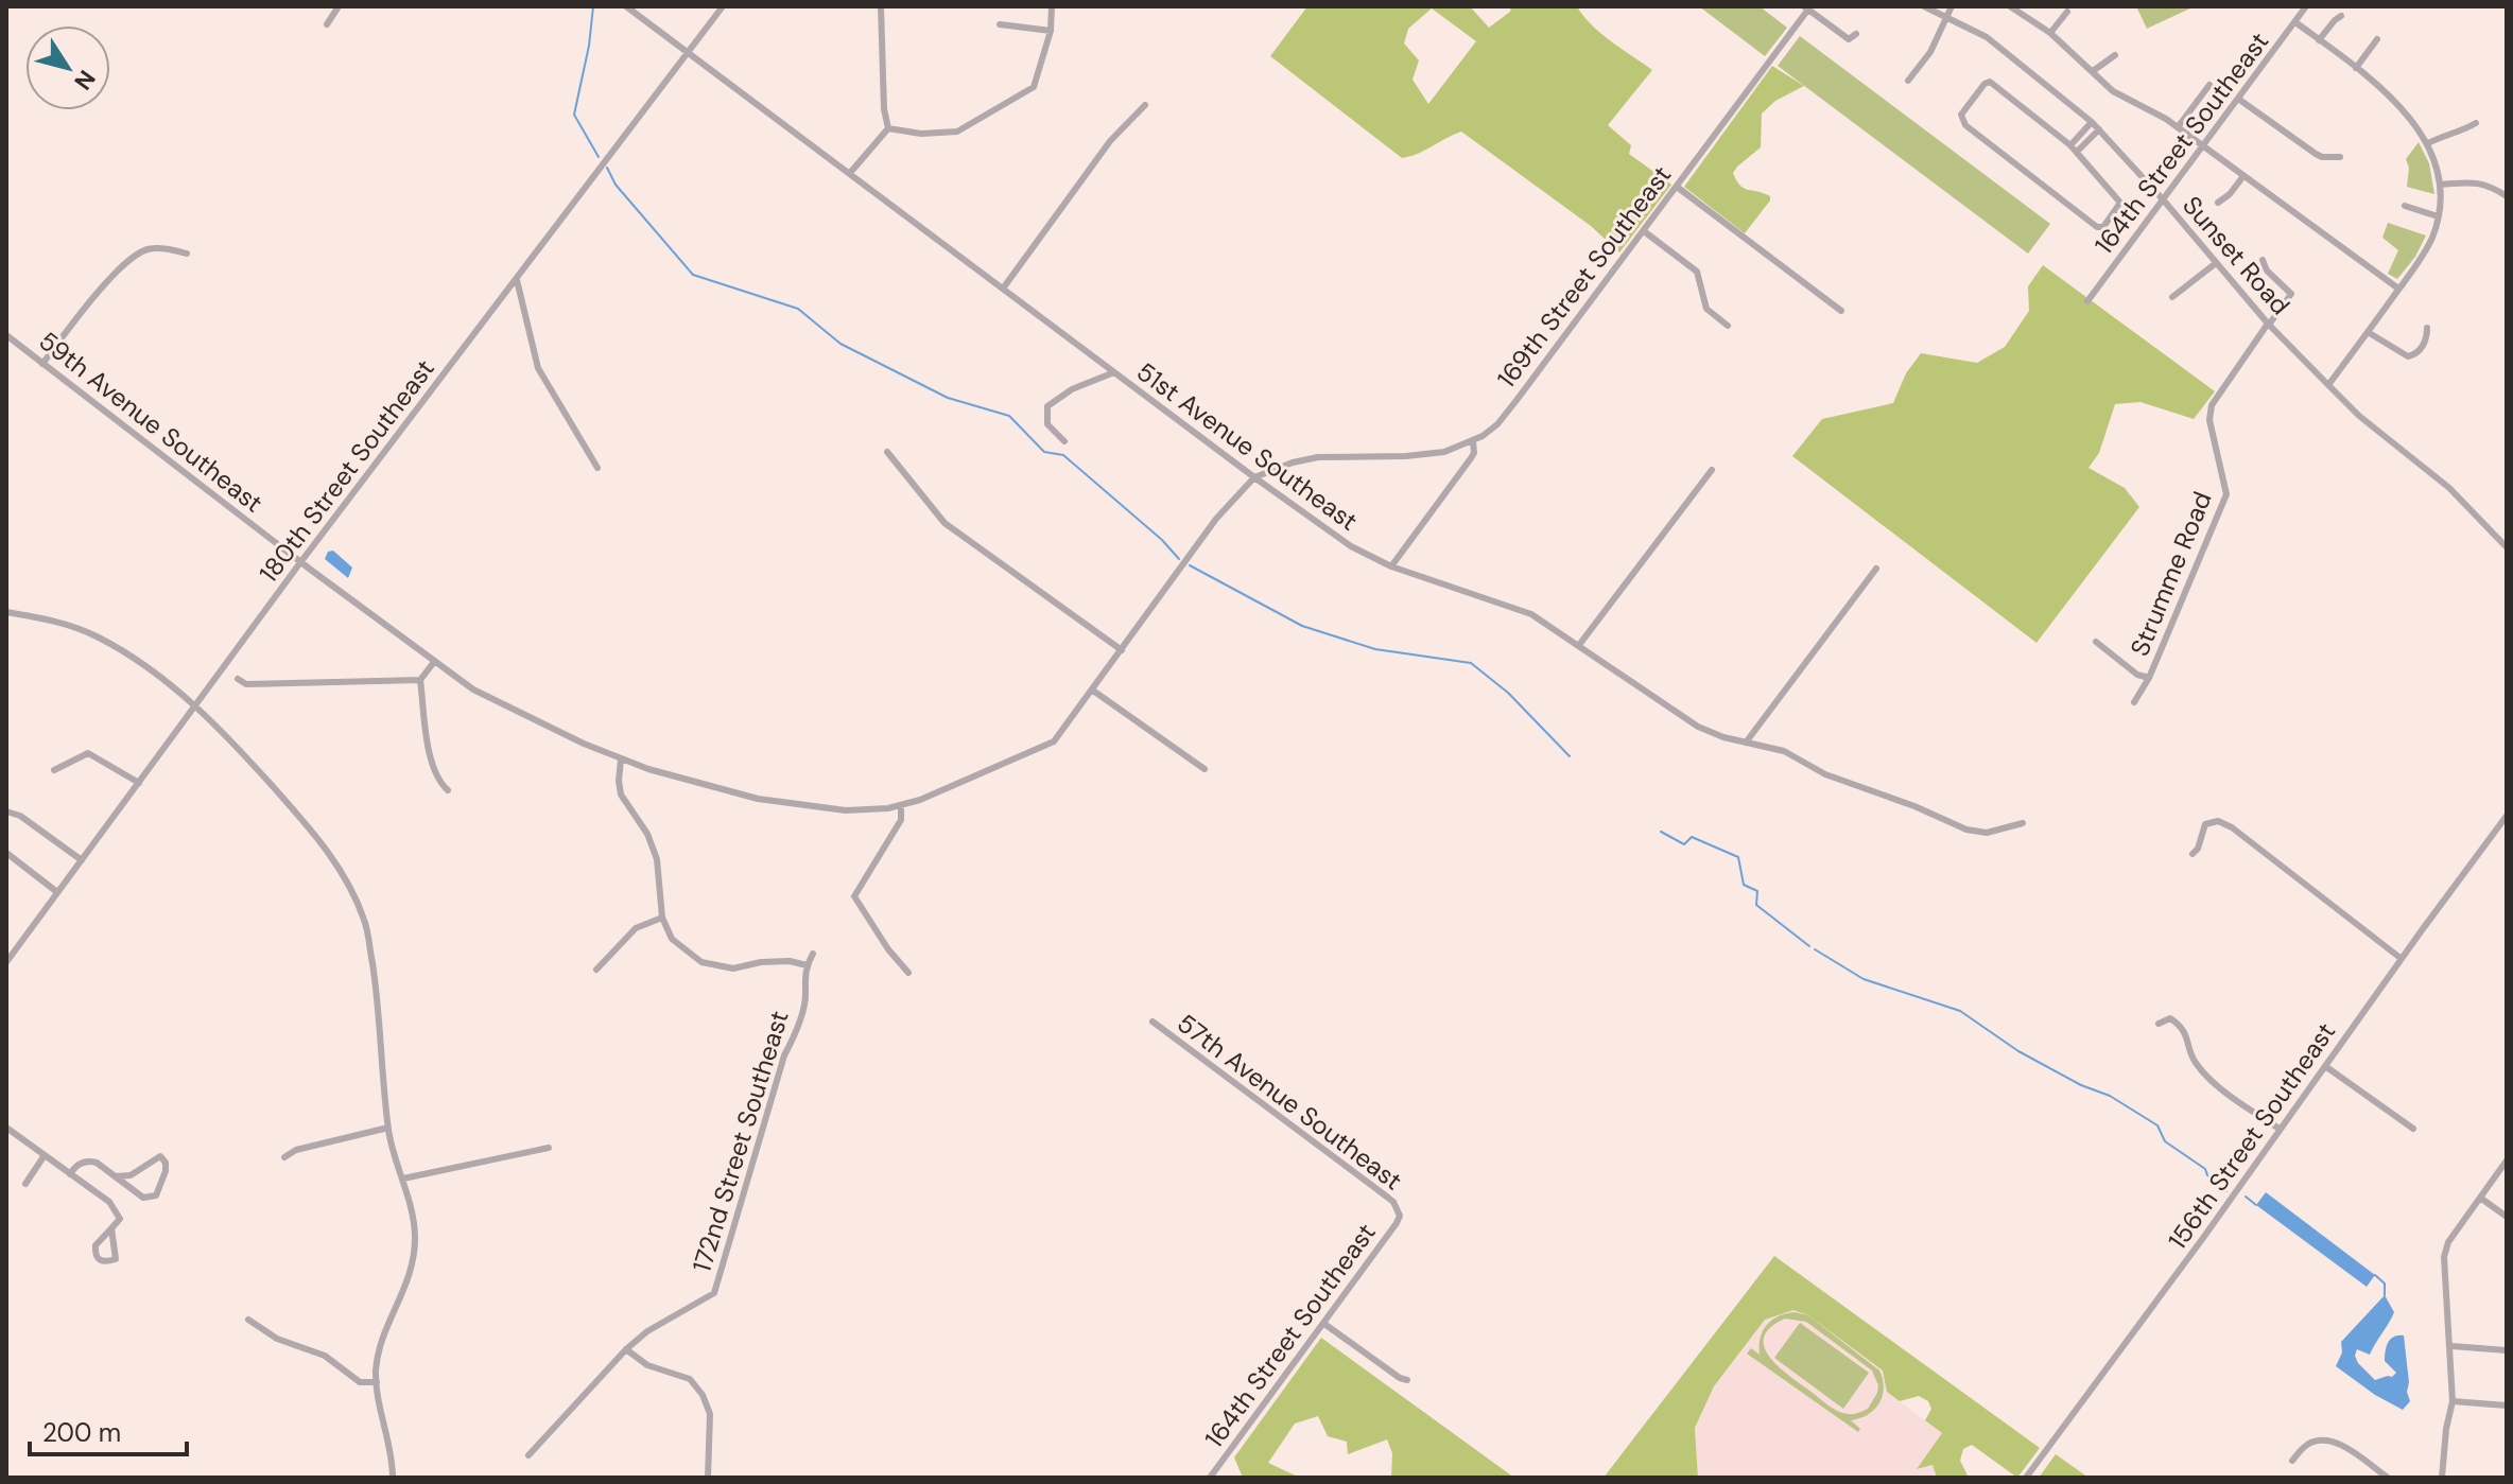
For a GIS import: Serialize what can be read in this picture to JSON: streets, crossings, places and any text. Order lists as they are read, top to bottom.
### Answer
{
  "streets": {
    "street": [
      "164th Street Southeast",
      "Sunset Road",
      "169th Street Southeast",
      "59th Avenue Southeast",
      "51st Avenue Southeast",
      "180th Street Southeast",
      "Strumme Road",
      "57th Avenue Southeast",
      "156th Street Southeast",
      "172nd Street Southeast"
    ]
  },
  "crossings": [
    ["164th Street Southeast", "Sunset Road"],
    ["164th Street Southeast", "57th Avenue Southeast"],
    ["Sunset Road", "Strumme Road"],
    ["169th Street Southeast", "51st Avenue Southeast"],
    ["59th Avenue Southeast", "51st Avenue Southeast"],
    ["59th Avenue Southeast", "180th Street Southeast"],
    ["51st Avenue Southeast", "180th Street Southeast"]
  ],
  "scale_bar": "200 m",
  "north": "bottom right"
}
